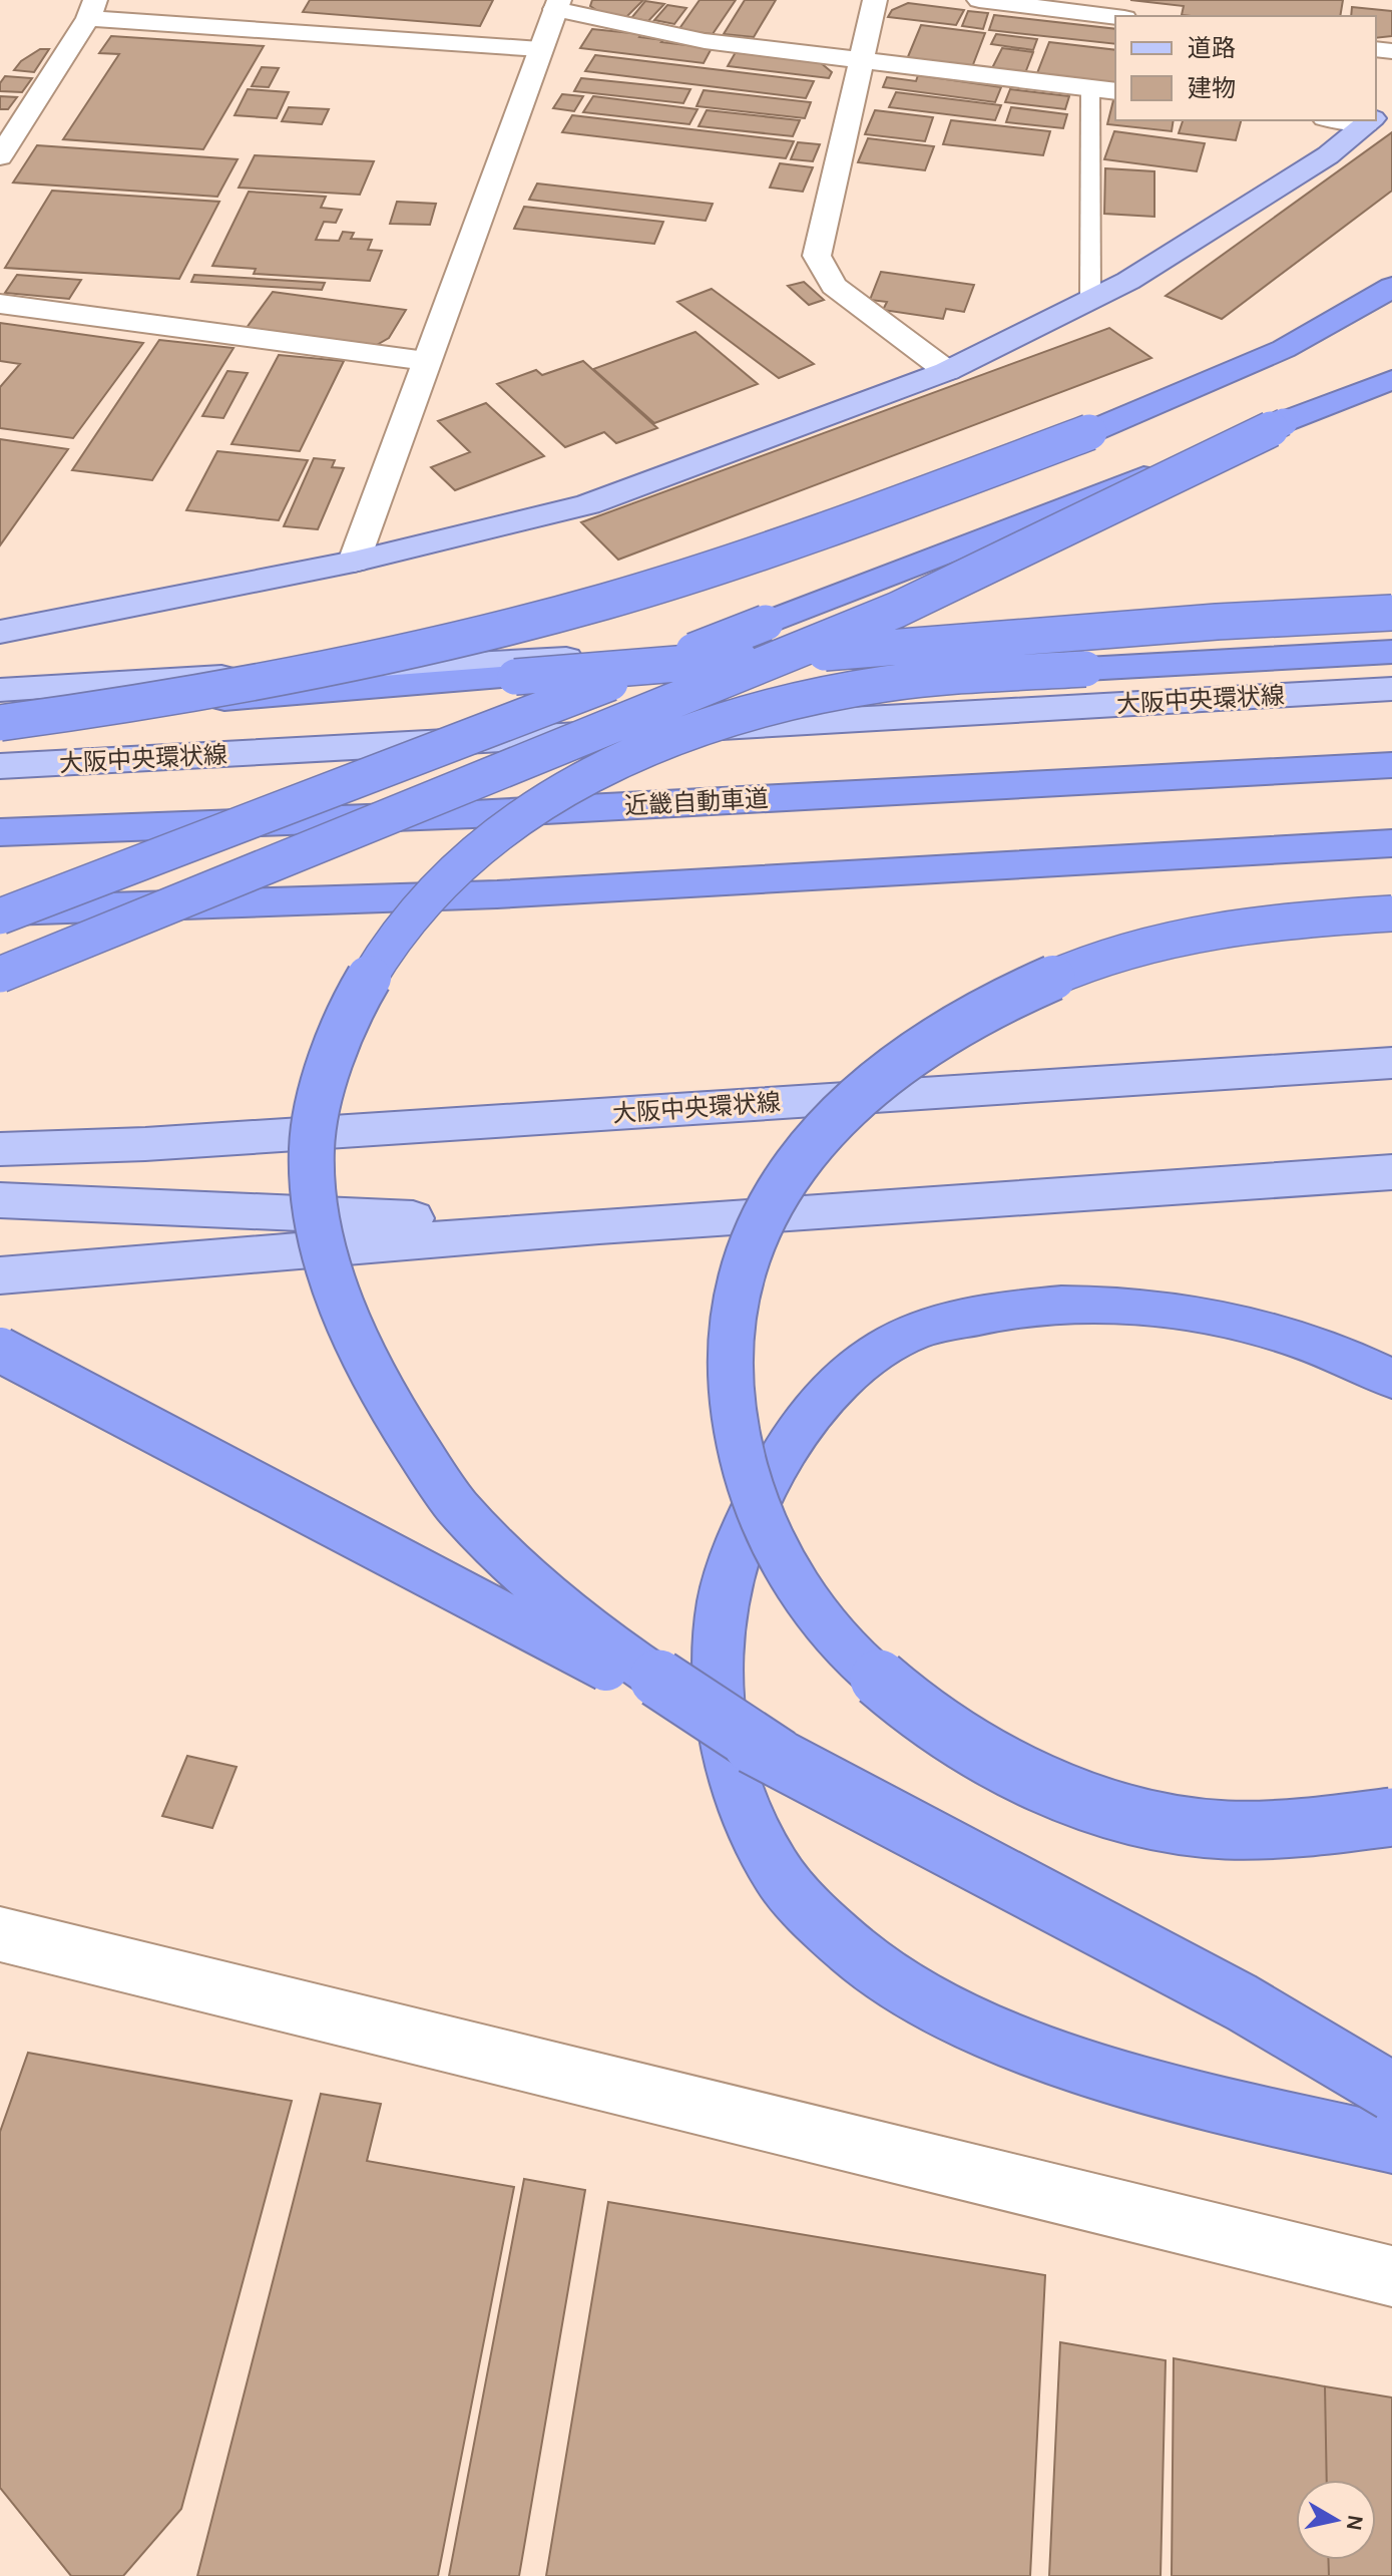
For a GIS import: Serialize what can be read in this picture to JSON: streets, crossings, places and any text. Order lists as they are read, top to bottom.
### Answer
{
  "streets": {
    "highway": ["近畿自動車道"],
    "main road": ["大阪中央環状線"]
  },
  "legend": ["道路", "建物"],
  "north": "right"
}
